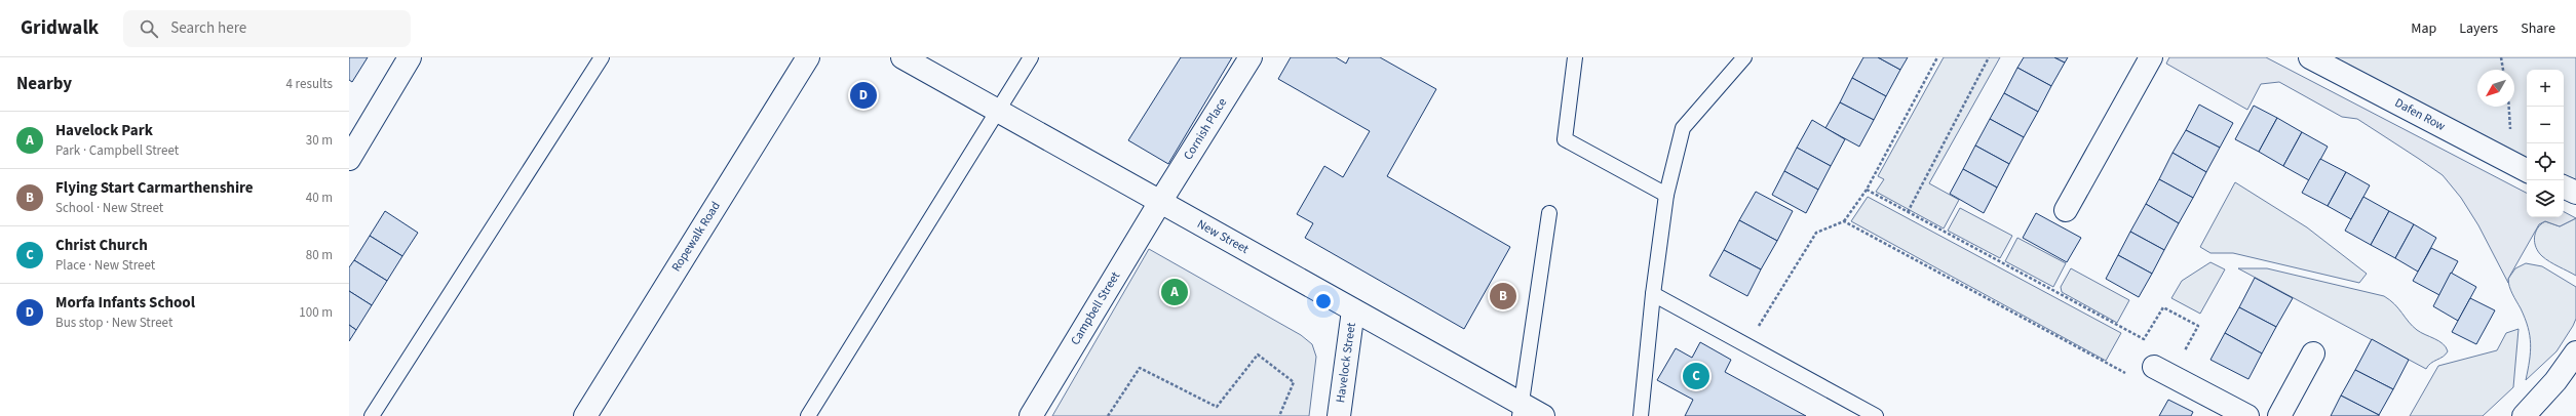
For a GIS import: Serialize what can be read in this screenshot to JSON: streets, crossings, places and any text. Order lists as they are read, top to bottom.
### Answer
{
  "streets": {
    "street": [
      "Dafen Row",
      "Cornish Place",
      "Ropewalk Road",
      "New Street",
      "Campbell Street",
      "Havelock Street"
    ]
  },
  "crossings": [
    ["Cornish Place", "New Street"],
    ["Cornish Place", "Campbell Street"],
    ["New Street", "Campbell Street"],
    ["New Street", "Havelock Street"]
  ],
  "north": "bottom left",
  "page": {
    "header": "Gridwalk",
    "search": "Search here",
    "nav": ["Map", "Layers", "Share"],
    "heading": ["Nearby", "4 results"],
    "map_buttons": ["+", "−"],
    "pins": [
      "D",
      "A",
      "B",
      "C"
    ],
    "list": [
      {
        "mark": "A",
        "name": "Havelock Park",
        "note": "Park · Campbell Street",
        "value": "30 m"
      },
      {
        "mark": "B",
        "name": "Flying Start Carmarthenshire",
        "note": "School · New Street",
        "value": "40 m"
      },
      {
        "mark": "C",
        "name": "Christ Church",
        "note": "Place · New Street",
        "value": "80 m"
      },
      {
        "mark": "D",
        "name": "Morfa Infants School",
        "note": "Bus stop · New Street",
        "value": "100 m"
      }
    ]
  }
}
